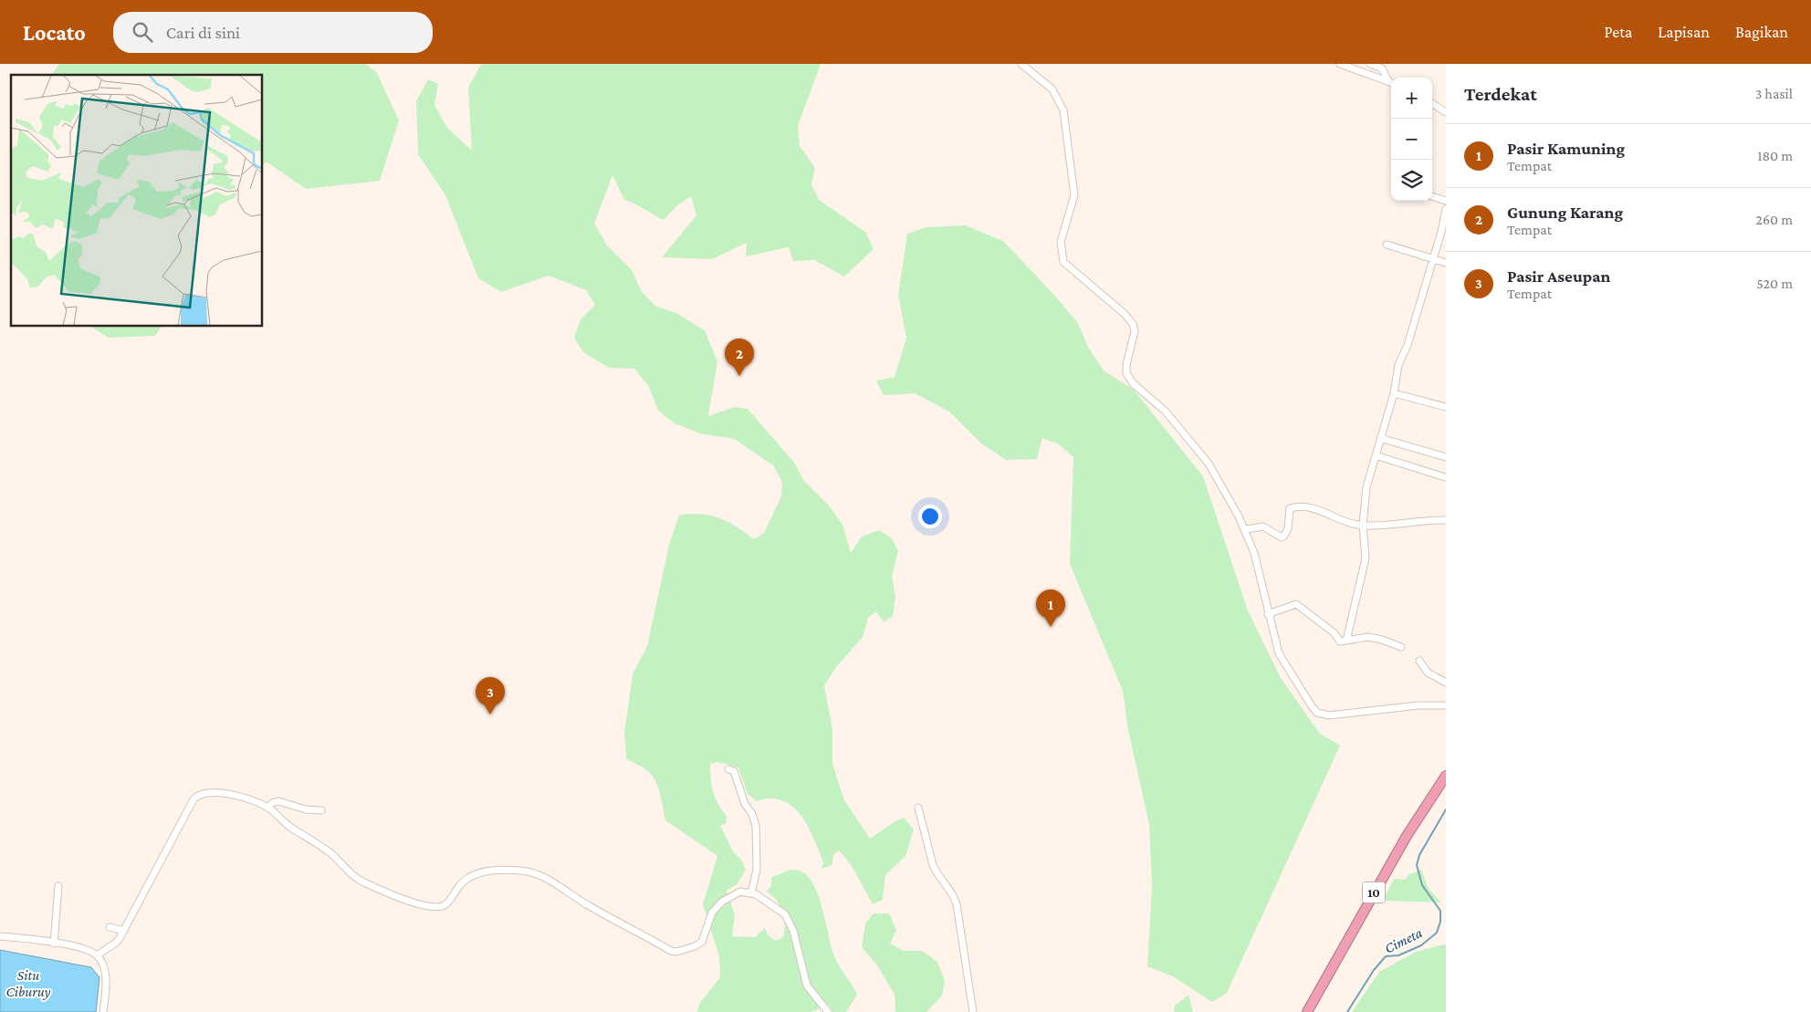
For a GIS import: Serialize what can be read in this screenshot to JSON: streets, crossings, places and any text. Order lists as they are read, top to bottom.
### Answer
{
  "streets": {
    "highway": ["10"]
  },
  "water": ["Cimeta", "Situ Ciburuy"],
  "page": {
    "header": "Locato",
    "search": "Cari di sini",
    "nav": ["Peta", "Lapisan", "Bagikan"],
    "heading": ["Terdekat", "3 hasil"],
    "map_buttons": ["+", "−"],
    "list": [
      {
        "mark": "1",
        "name": "Pasir Kamuning",
        "note": "Tempat",
        "value": "180 m"
      },
      {
        "mark": "2",
        "name": "Gunung Karang",
        "note": "Tempat",
        "value": "260 m"
      },
      {
        "mark": "3",
        "name": "Pasir Aseupan",
        "note": "Tempat",
        "value": "520 m"
      }
    ],
    "pins": ["2", "1", "3"]
  }
}
